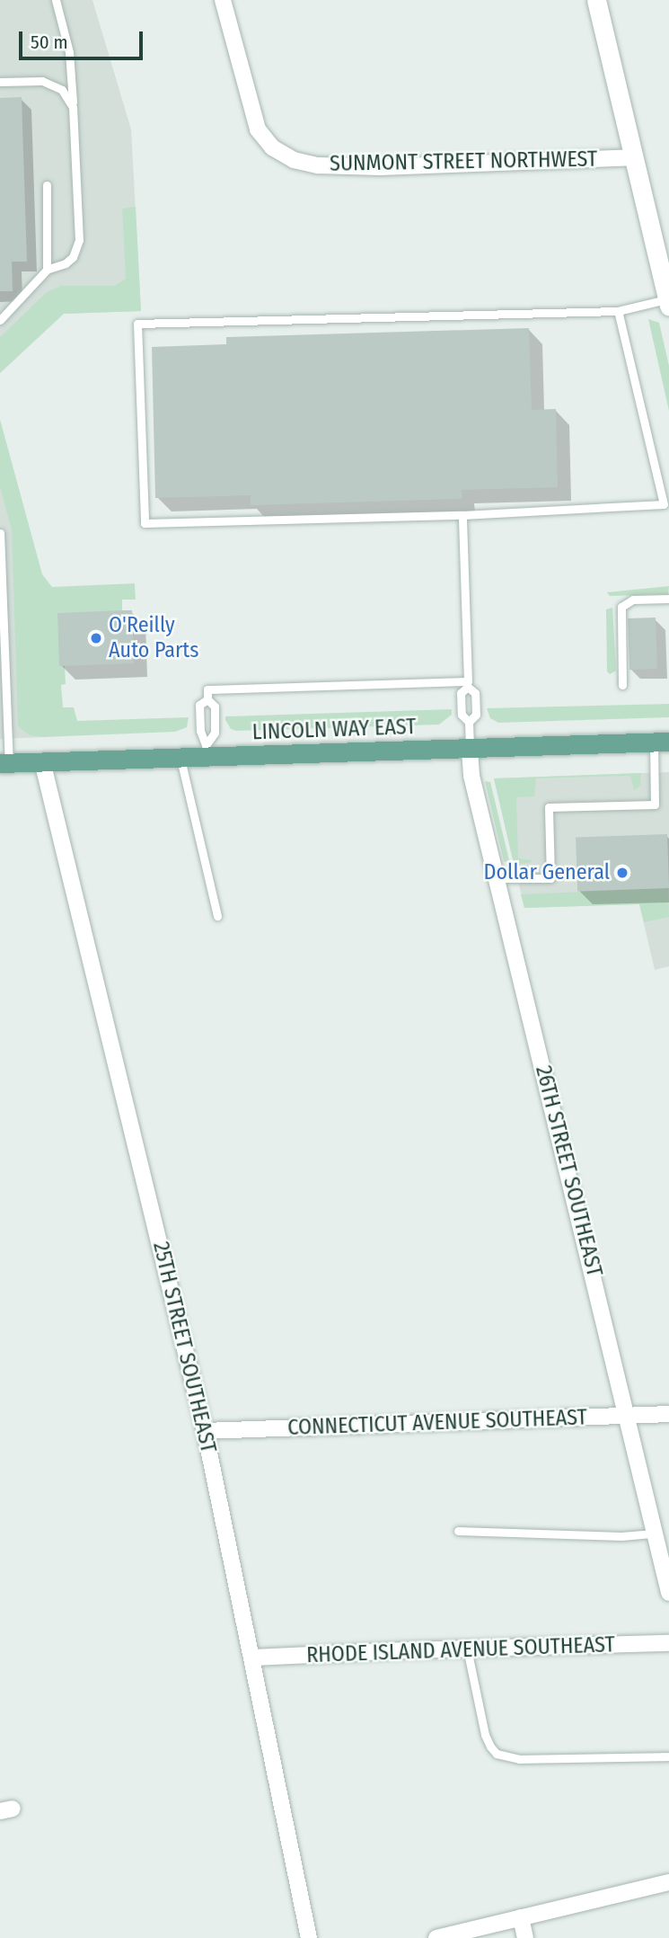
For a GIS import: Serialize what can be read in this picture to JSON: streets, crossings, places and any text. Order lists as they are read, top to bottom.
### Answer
{
  "streets": {
    "main road": ["LINCOLN WAY EAST"],
    "street": [
      "SUNMONT STREET NORTHWEST",
      "26TH STREET SOUTHEAST",
      "25TH STREET SOUTHEAST",
      "CONNECTICUT AVENUE SOUTHEAST",
      "RHODE ISLAND AVENUE SOUTHEAST"
    ]
  },
  "crossings": [
    ["LINCOLN WAY EAST", "26TH STREET SOUTHEAST"],
    ["LINCOLN WAY EAST", "25TH STREET SOUTHEAST"],
    ["26TH STREET SOUTHEAST", "CONNECTICUT AVENUE SOUTHEAST"],
    ["25TH STREET SOUTHEAST", "CONNECTICUT AVENUE SOUTHEAST"],
    ["25TH STREET SOUTHEAST", "RHODE ISLAND AVENUE SOUTHEAST"]
  ],
  "places": ["O'Reilly Auto Parts", "Dollar General"],
  "scale_bar": "50 m"
}
